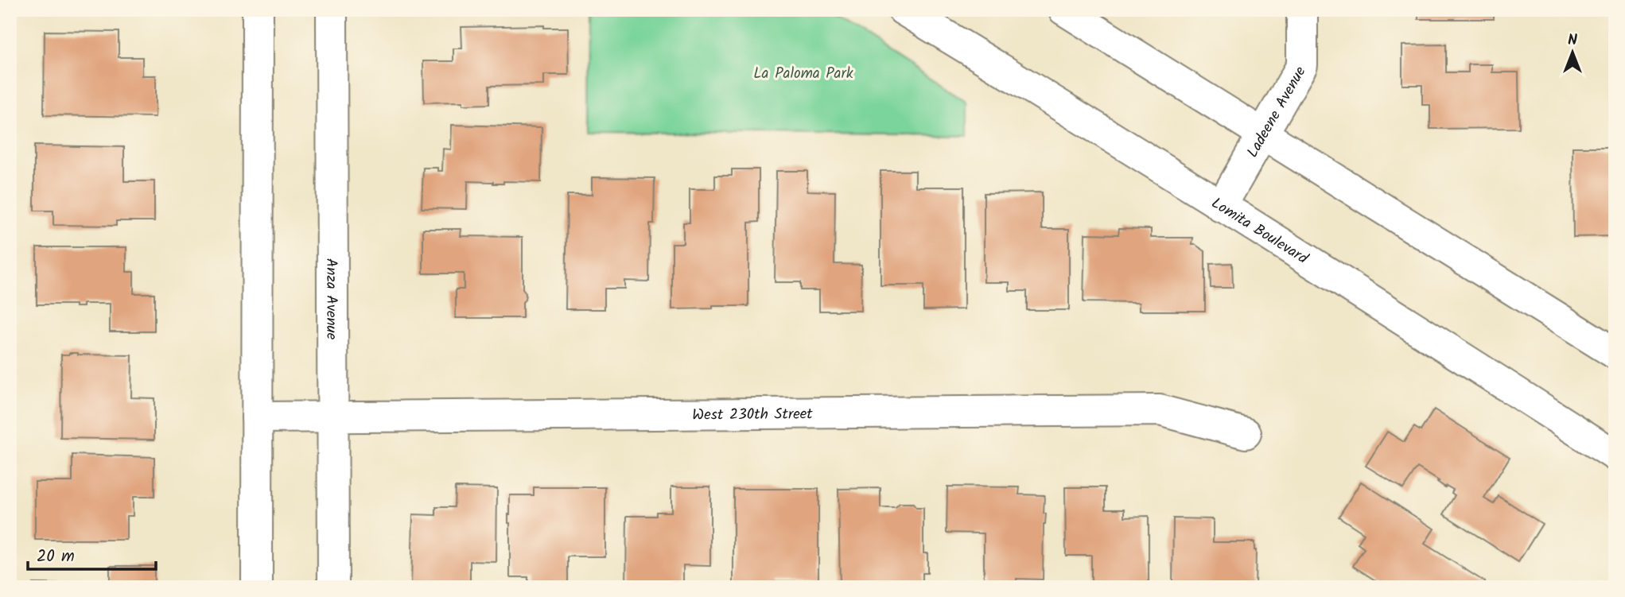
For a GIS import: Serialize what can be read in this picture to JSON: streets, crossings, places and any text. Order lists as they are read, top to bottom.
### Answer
{
  "streets": {
    "main road": [
      "Ladeene Avenue",
      "Lomita Boulevard",
      "Anza Avenue",
      "West 230th Street"
    ]
  },
  "crossings": [
    ["Ladeene Avenue", "Lomita Boulevard"],
    ["Anza Avenue", "West 230th Street"]
  ],
  "parks": ["La Paloma Park"],
  "scale_bar": "20 m",
  "north": "top"
}
